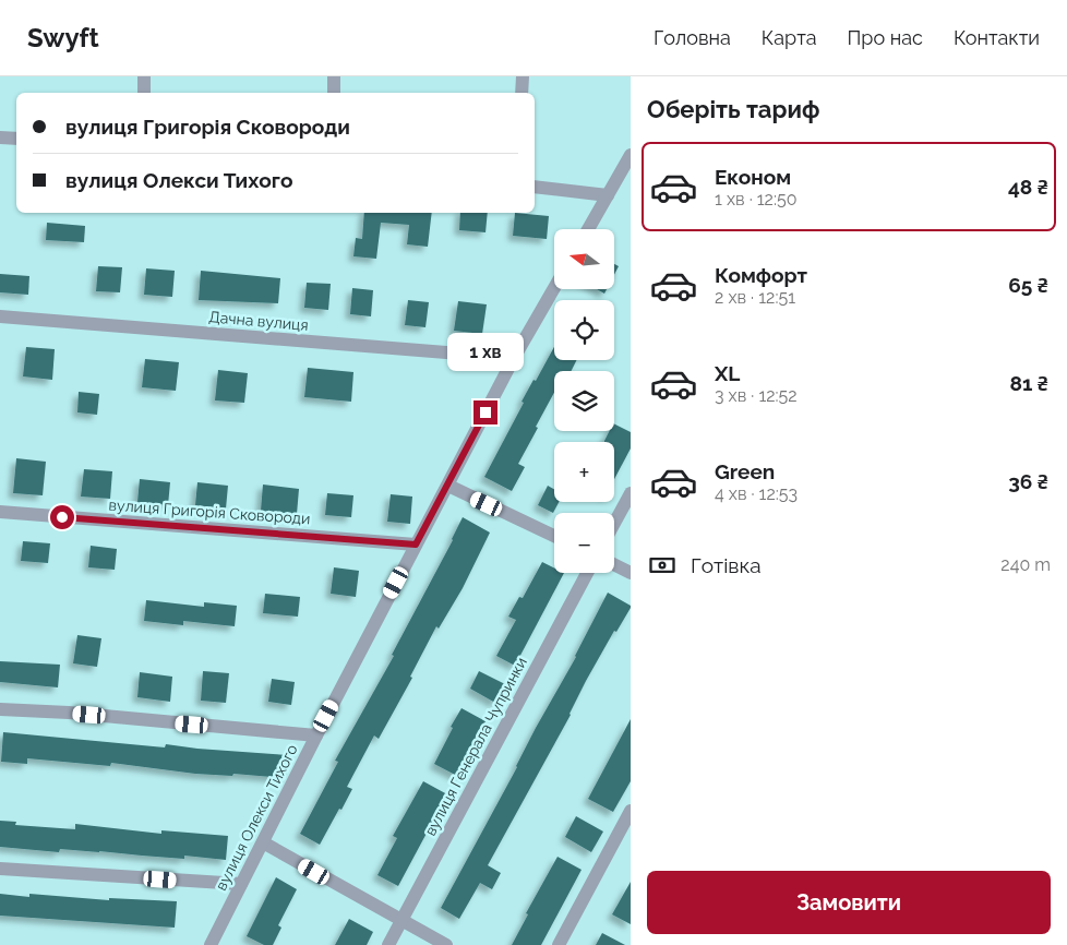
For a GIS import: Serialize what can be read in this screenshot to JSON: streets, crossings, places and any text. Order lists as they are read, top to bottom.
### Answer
{
  "streets": {
    "street": [
      "Дачна вулиця",
      "вулиця Григорія Сковороди",
      "вулиця Генерала Чупринки",
      "вулиця Олекси Тихого"
    ]
  },
  "crossings": [
    ["Дачна вулиця", "вулиця Олекси Тихого"],
    ["вулиця Григорія Сковороди", "вулиця Олекси Тихого"]
  ],
  "north": "left",
  "page": {
    "header": "Swyft",
    "nav": [
      "Головна",
      "Карта",
      "Про нас",
      "Контакти"
    ],
    "heading": "Оберіть тариф",
    "banner": ["вулиця Григорія Сковороди", "вулиця Олекси Тихого"],
    "list": [
      {
        "name": "Економ",
        "note": "1 хв · 12:50",
        "value": "48 ₴"
      },
      {
        "name": "Комфорт",
        "note": "2 хв · 12:51",
        "value": "65 ₴"
      },
      {
        "name": "XL",
        "note": "3 хв · 12:52",
        "value": "81 ₴"
      },
      {
        "name": "Green",
        "note": "4 хв · 12:53",
        "value": "36 ₴"
      }
    ],
    "map_buttons": ["+", "−"],
    "bubble": "1 хв",
    "pay": ["Готівка", "240 m"],
    "buttons": "Замовити"
  }
}
